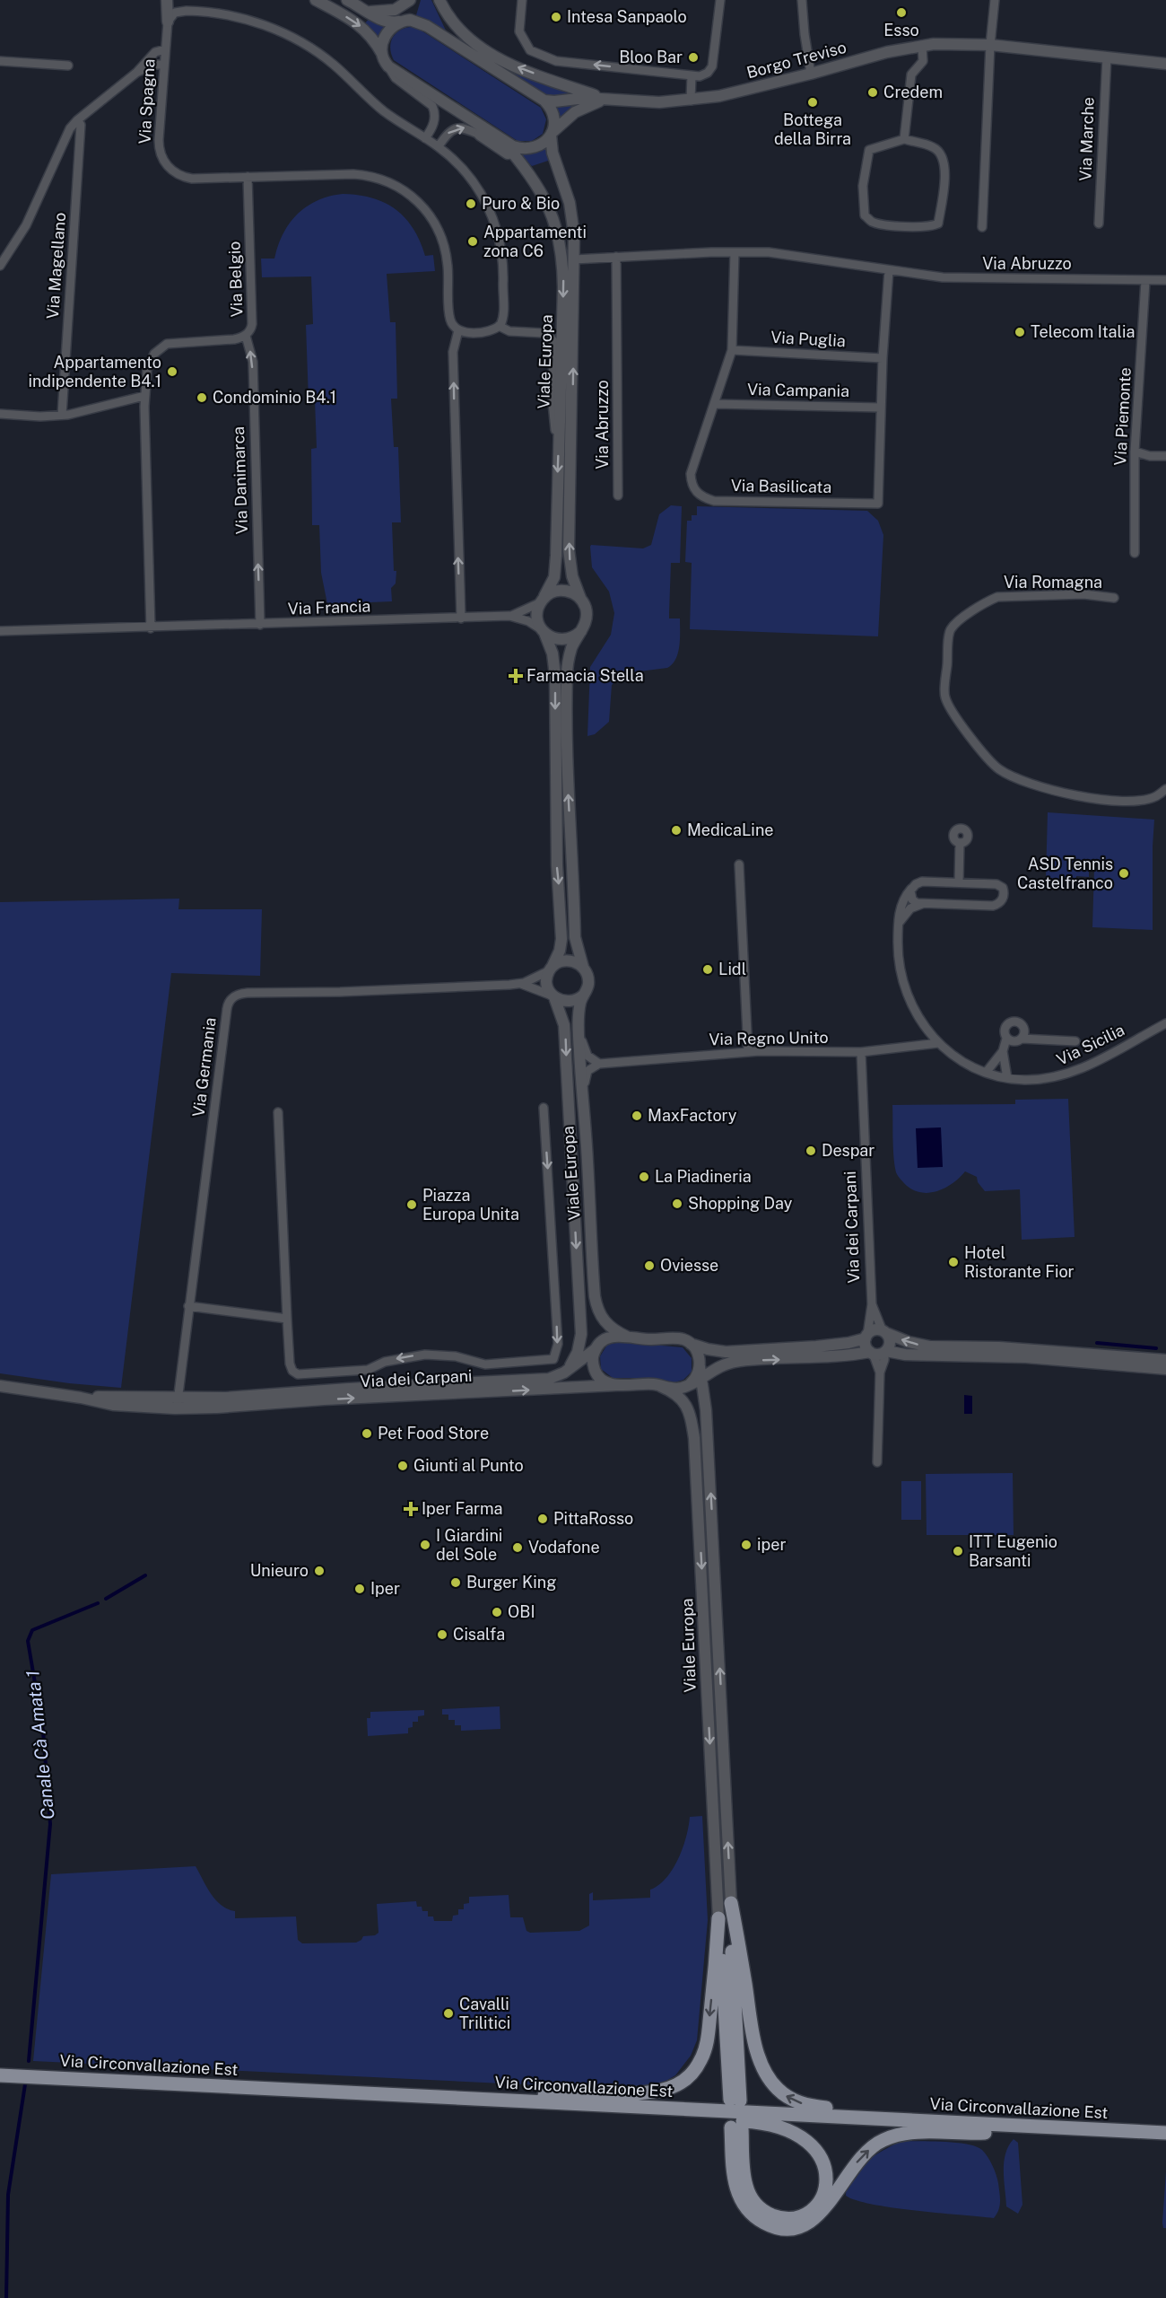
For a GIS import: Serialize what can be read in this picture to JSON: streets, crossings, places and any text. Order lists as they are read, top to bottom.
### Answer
{
  "streets": {
    "main road": ["Via Circonvallazione Est"],
    "street": [
      "Borgo Treviso",
      "Via Spagna",
      "Via Marche",
      "Via Abruzzo",
      "Via Magellano",
      "Via Belgio",
      "Via Puglia",
      "Viale Europa",
      "Via Campania",
      "Via Piemonte",
      "Via Danimarca",
      "Via Basilicata",
      "Via Romagna",
      "Via Francia",
      "Via Regno Unito",
      "Via Sicilia",
      "Via Germania",
      "Via dei Carpani"
    ]
  },
  "crossings": [
    ["Borgo Treviso", "Via Marche"],
    ["Borgo Treviso", "Viale Europa"],
    ["Via Spagna", "Via Belgio"],
    ["Via Abruzzo", "Viale Europa"],
    ["Via Abruzzo", "Via Piemonte"],
    ["Via Belgio", "Via Danimarca"],
    ["Viale Europa", "Via Francia"],
    ["Viale Europa", "Via Germania"],
    ["Viale Europa", "Via dei Carpani"],
    ["Via Campania", "Via Basilicata"],
    ["Via Danimarca", "Via Francia"],
    ["Via Regno Unito", "Via Sicilia"],
    ["Via Regno Unito", "Via dei Carpani"],
    ["Via Germania", "Via dei Carpani"]
  ],
  "one_way": ["Via Danimarca"],
  "water": ["Canale Cà Amata 1"],
  "places": {
    "other": [
      "Esso",
      "Intesa Sanpaolo",
      "Bloo Bar",
      "Credem",
      "Bottega della Birra",
      "Puro & Bio",
      "Appartamenti zona C6",
      "Telecom Italia",
      "Appartamento indipendente B4.1",
      "Condominio B4.1",
      "MedicaLine",
      "ASD Tennis Castelfranco",
      "Lidl",
      "MaxFactory",
      "Despar",
      "La Piadineria",
      "Shopping Day",
      "Piazza Europa Unita",
      "Hotel Ristorante Fior",
      "Oviesse",
      "Pet Food Store",
      "Giunti al Punto",
      "PittaRosso",
      "I Giardini del Sole",
      "iper",
      "Vodafone",
      "ITT Eugenio Barsanti",
      "Unieuro",
      "Burger King",
      "Iper",
      "OBI",
      "Cisalfa",
      "Cavalli Trilitici"
    ],
    "health": ["Farmacia Stella", "Iper Farma"]
  }
}
